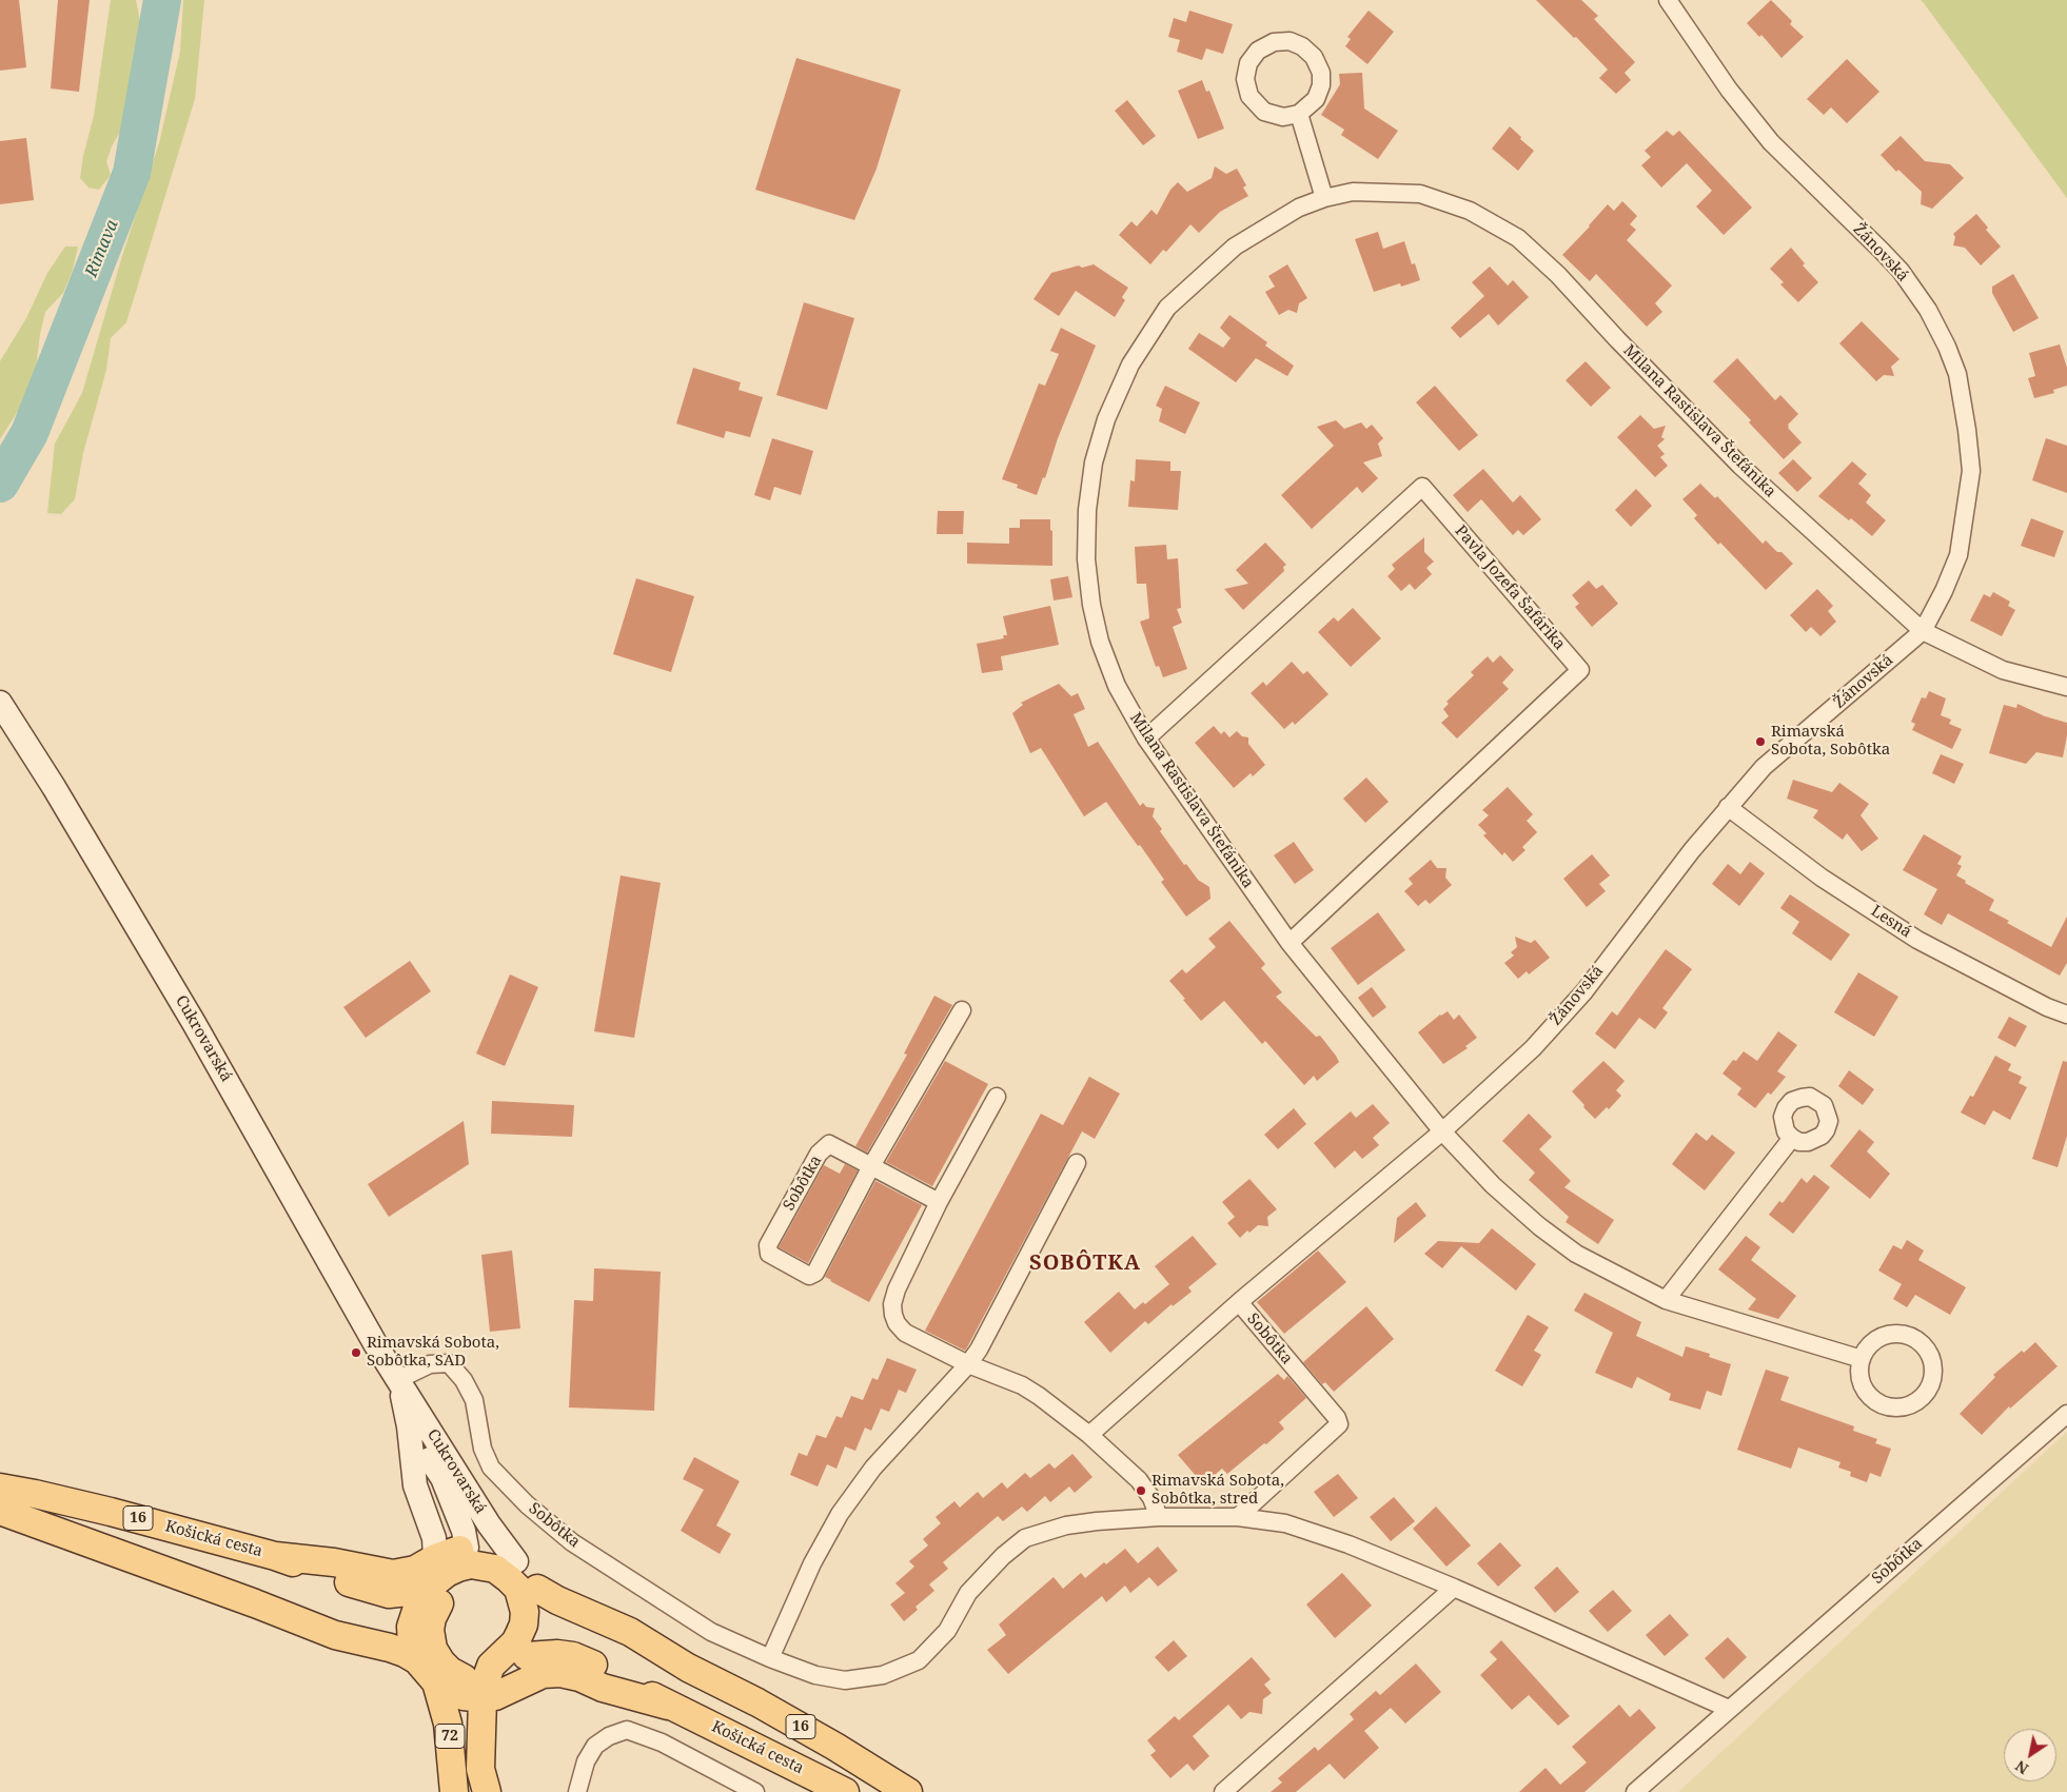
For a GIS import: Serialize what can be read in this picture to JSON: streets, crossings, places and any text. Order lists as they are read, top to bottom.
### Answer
{
  "streets": {
    "main road": [
      "Cukrovarská",
      "16",
      "Košická cesta",
      "72"
    ],
    "street": [
      "Žánovská",
      "Milana Rastislava Štefánika",
      "Pavla Jozefa Šafárika",
      "Lesná",
      "Sobôtka"
    ]
  },
  "crossings": [
    ["Žánovská", "Milana Rastislava Štefánika"],
    ["Žánovská", "Lesná"],
    ["Žánovská", "Sobôtka"],
    ["Milana Rastislava Štefánika", "Pavla Jozefa Šafárika"],
    ["Cukrovarská", "Sobôtka"],
    ["Cukrovarská", "Košická cesta"],
    ["16", "Košická cesta"],
    ["Košická cesta", "72"]
  ],
  "districts": ["SOBÔTKA"],
  "water": ["Rimava"],
  "places": ["Rimavská Sobota, Sobôtka", "Rimavská Sobota, Sobôtka, SAD", "Rimavská Sobota, Sobôtka, stred"],
  "north": "bottom left"
}
